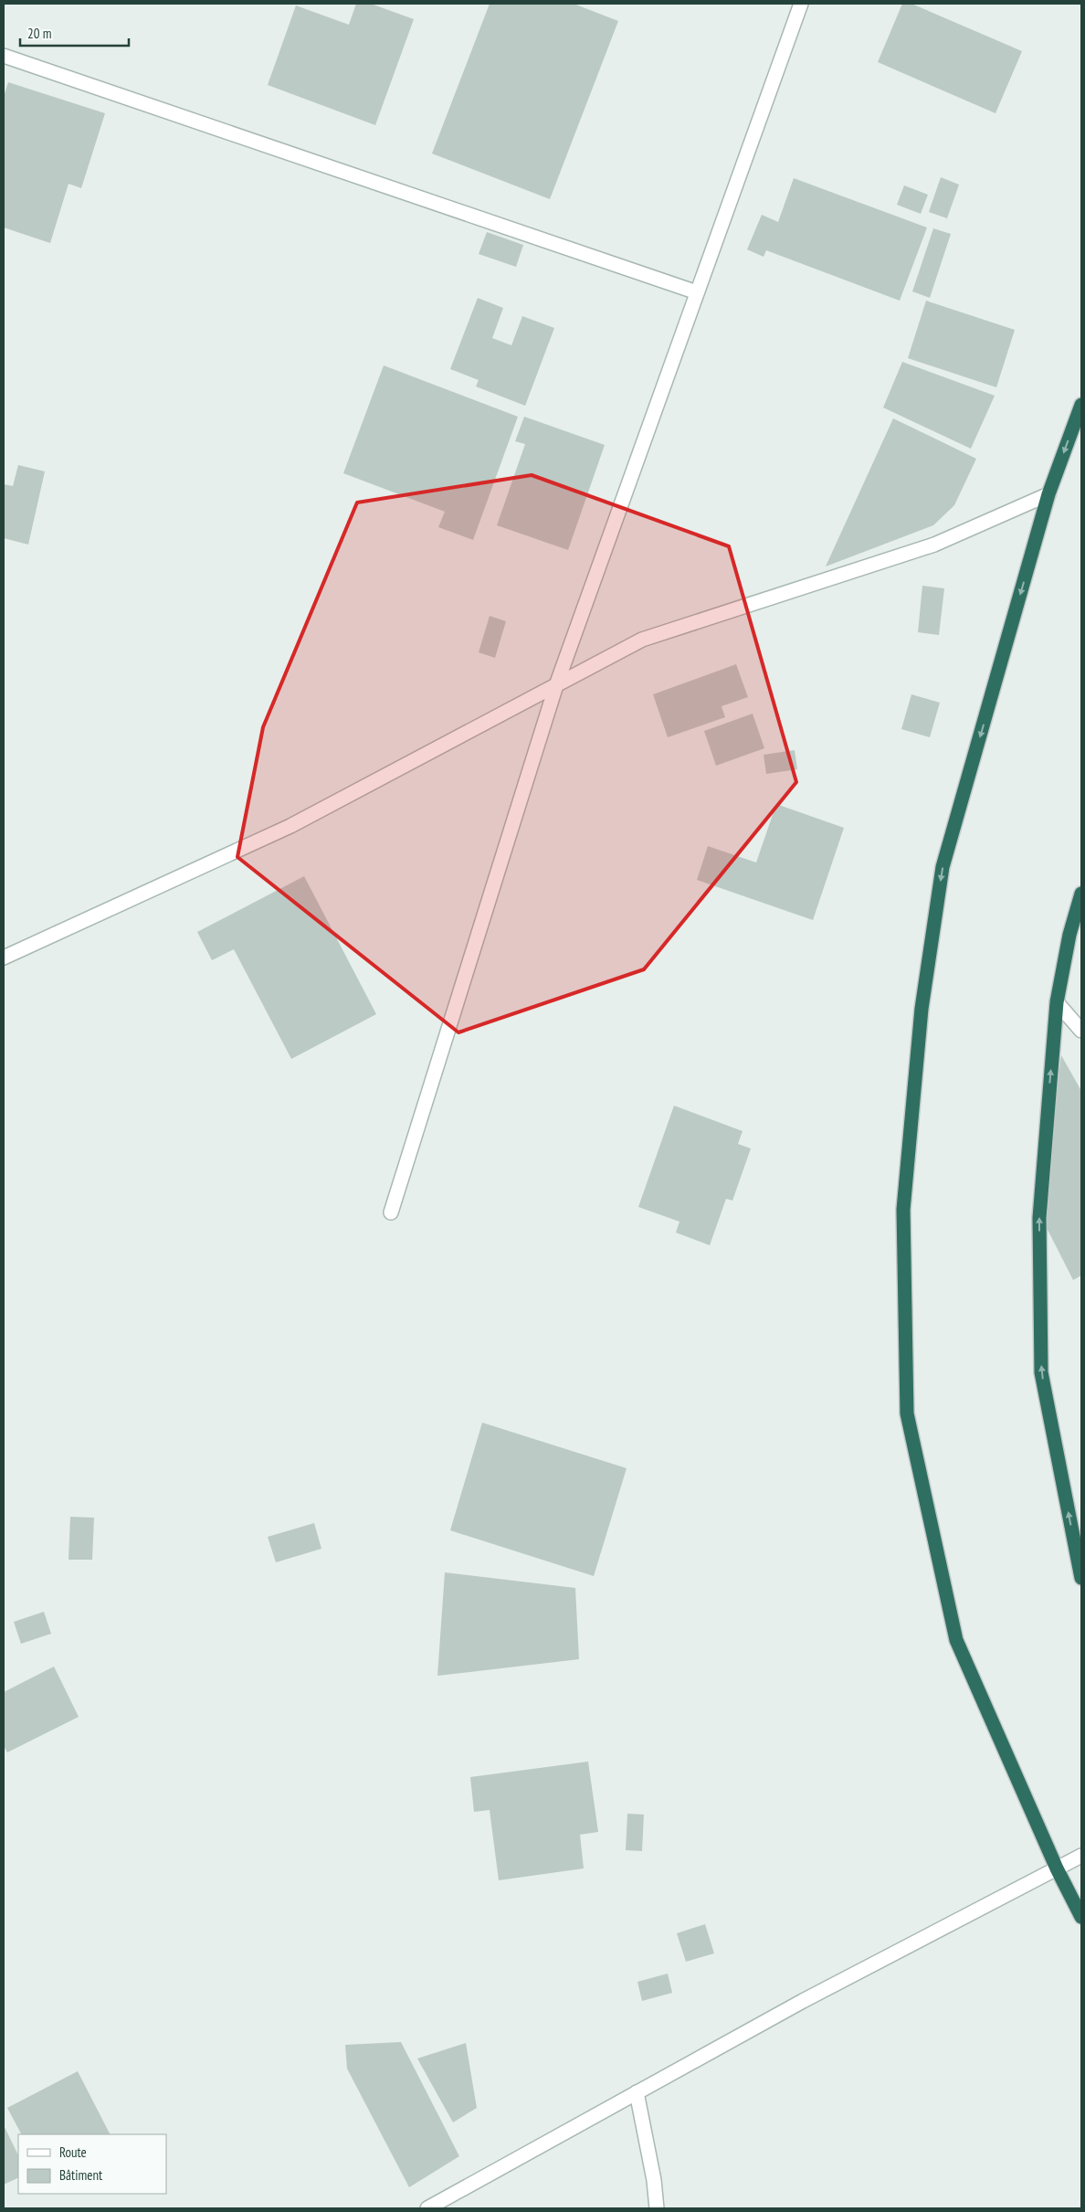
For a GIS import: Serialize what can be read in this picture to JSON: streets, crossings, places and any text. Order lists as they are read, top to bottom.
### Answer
{
  "legend": ["Route", "Bâtiment"],
  "scale_bar": "20 m"
}
